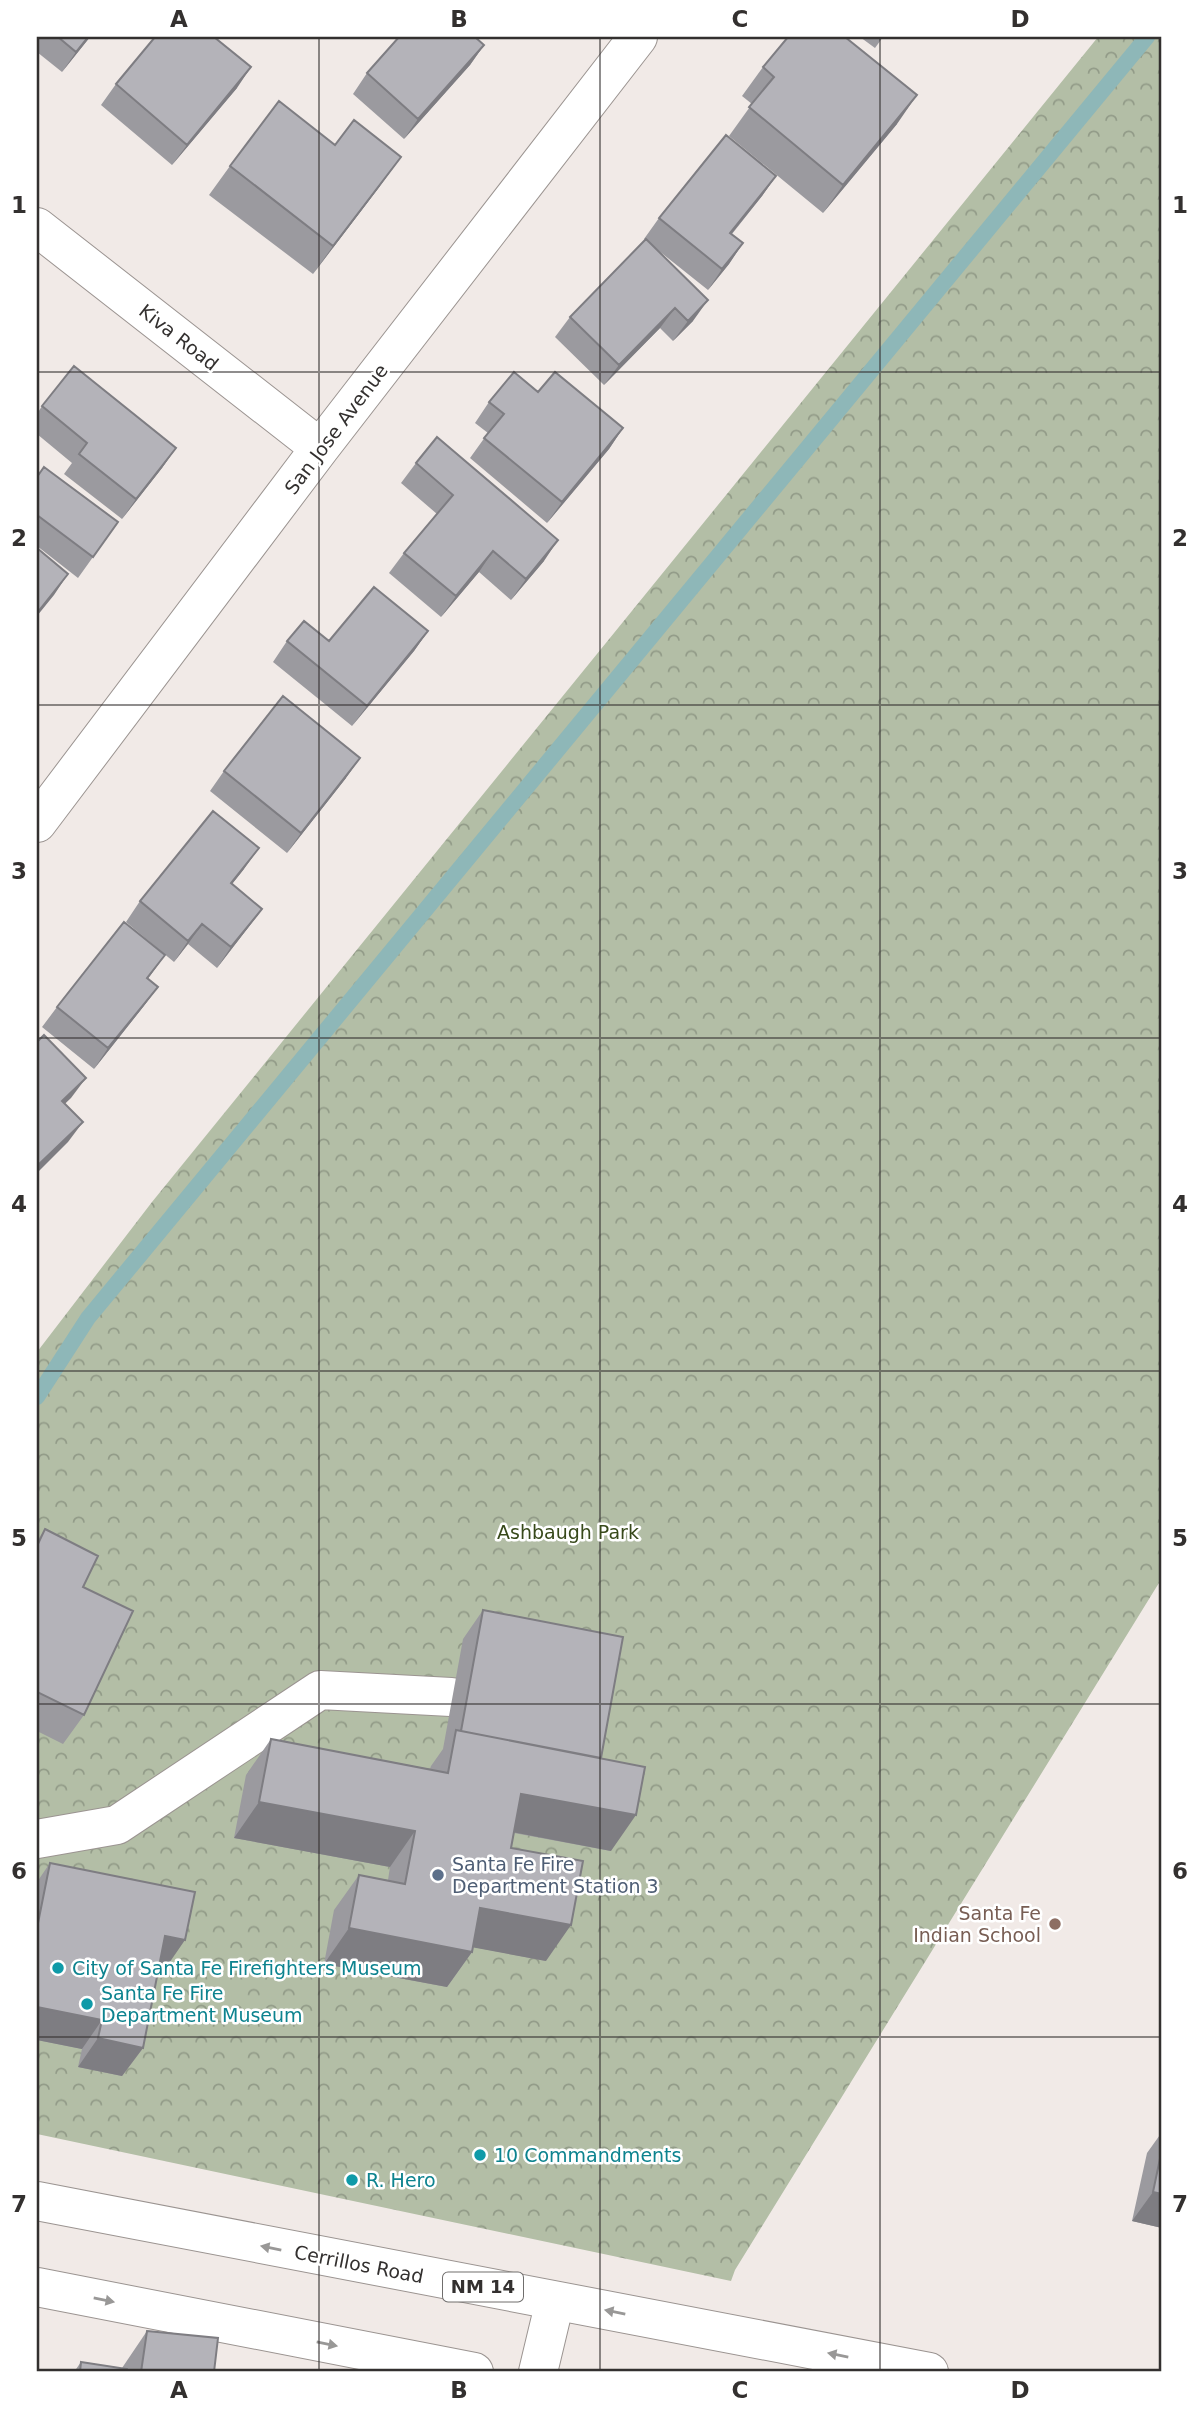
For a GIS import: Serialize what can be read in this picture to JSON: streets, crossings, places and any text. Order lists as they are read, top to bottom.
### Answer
{
  "streets": {
    "street": [
      "Kiva Road",
      "San Jose Avenue",
      "Cerrillos Road",
      "NM 14"
    ]
  },
  "crossings": [
    ["Kiva Road", "San Jose Avenue"]
  ],
  "parks": ["Ashbaugh Park"],
  "places": [
    "Santa Fe Fire Department Station 3",
    "Santa Fe Indian School",
    "City of Santa Fe Firefighters Museum",
    "Santa Fe Fire Department Museum",
    "10 Commandments",
    "R. Hero"
  ],
  "grid": {
    "columns": [
      "A",
      "B",
      "C",
      "D"
    ],
    "rows": [
      "1",
      "2",
      "3",
      "4",
      "5",
      "6",
      "7"
    ]
  }
}
